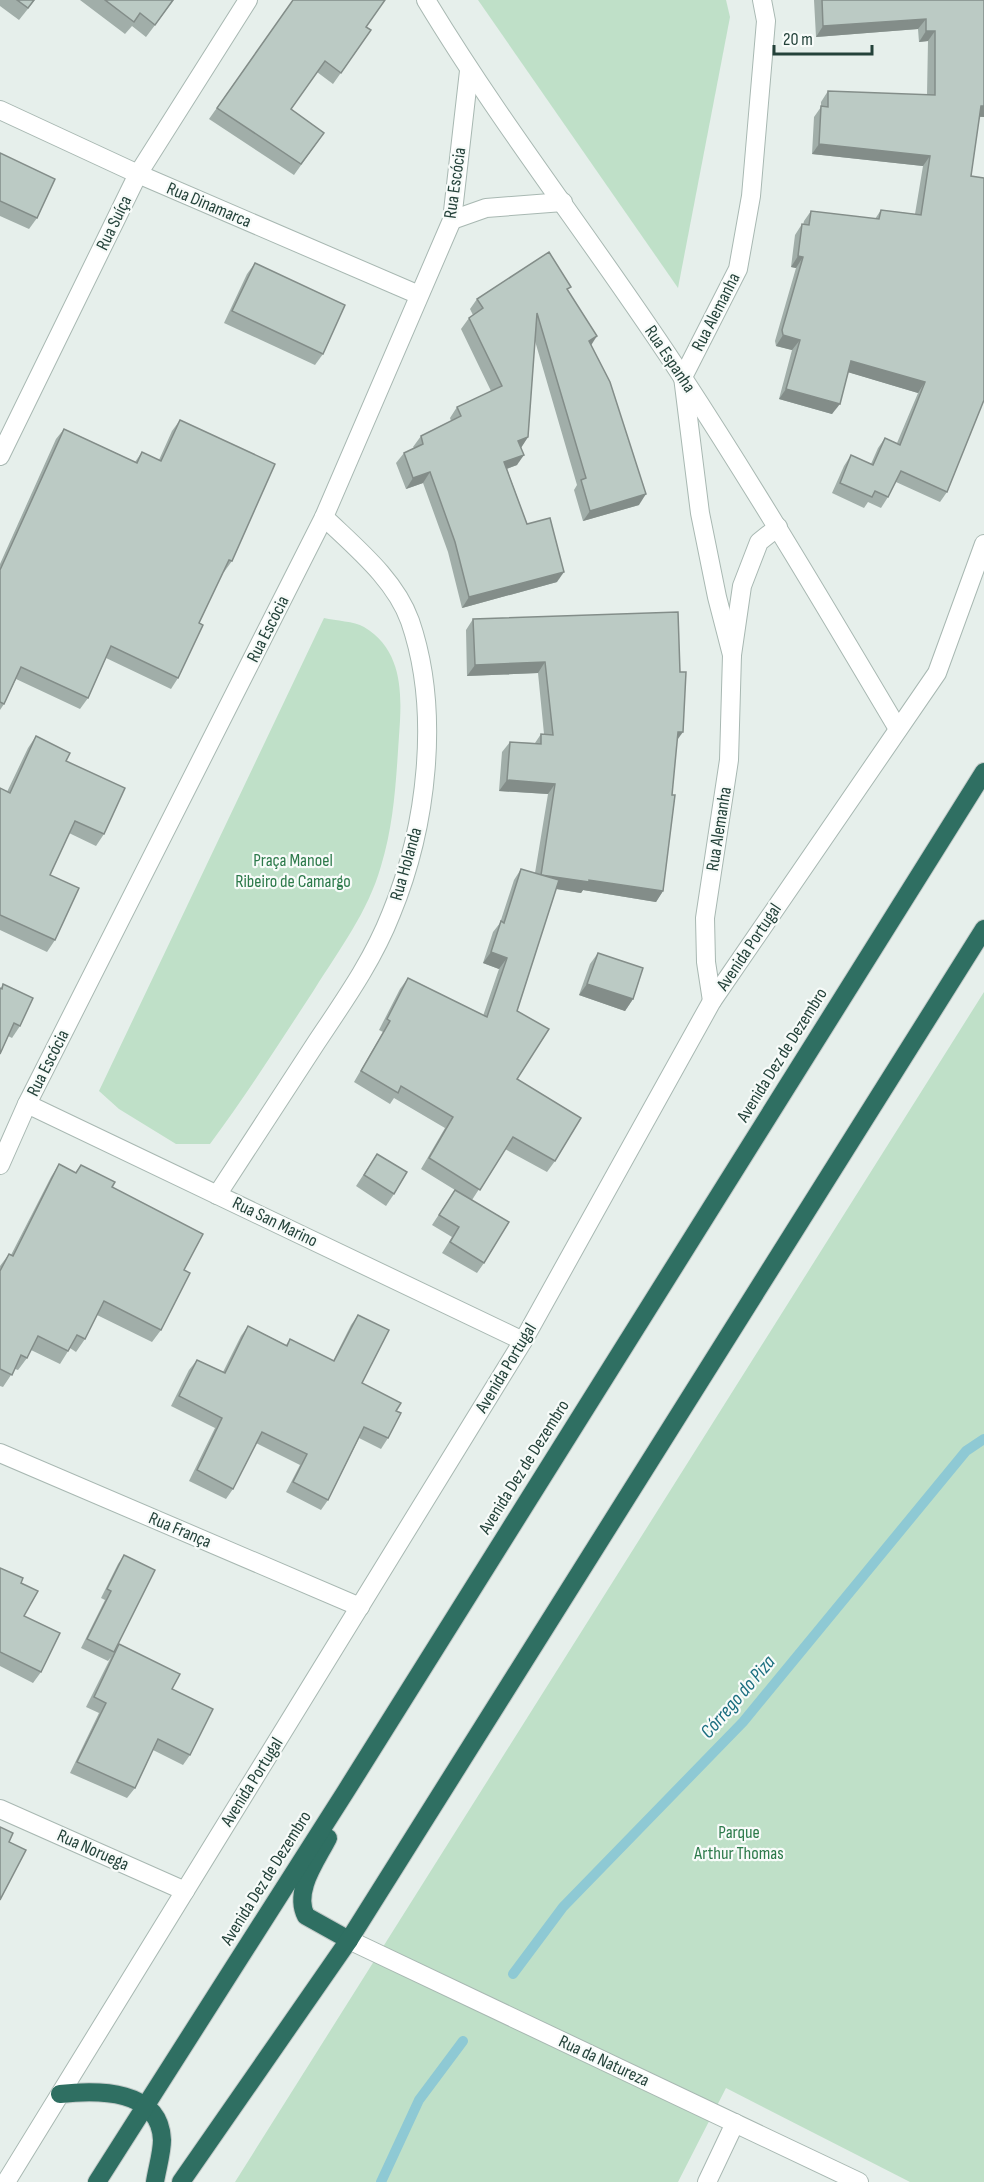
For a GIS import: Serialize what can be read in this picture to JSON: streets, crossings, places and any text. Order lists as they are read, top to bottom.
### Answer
{
  "streets": {
    "highway": ["Avenida Dez de Dezembro"],
    "street": [
      "Rua Escócia",
      "Rua Dinamarca",
      "Rua Suíça",
      "Rua Alemanha",
      "Rua Espanha",
      "Rua Holanda",
      "Avenida Portugal",
      "Rua San Marino",
      "Rua França",
      "Rua Noruega",
      "Rua da Natureza"
    ]
  },
  "crossings": [
    ["Rua Escócia", "Rua Dinamarca"],
    ["Rua Escócia", "Rua Espanha"],
    ["Rua Escócia", "Rua Holanda"],
    ["Rua Escócia", "Rua San Marino"],
    ["Rua Dinamarca", "Rua Suíça"],
    ["Rua Alemanha", "Rua Espanha"],
    ["Rua Alemanha", "Avenida Portugal"],
    ["Rua Espanha", "Avenida Portugal"],
    ["Rua Holanda", "Rua San Marino"],
    ["Avenida Portugal", "Rua San Marino"],
    ["Avenida Portugal", "Rua França"],
    ["Avenida Portugal", "Rua Noruega"]
  ],
  "water": ["Córrego do Piza"],
  "parks": ["Praça Manoel Ribeiro de Camargo", "Parque Arthur Thomas"],
  "scale_bar": "20 m"
}
